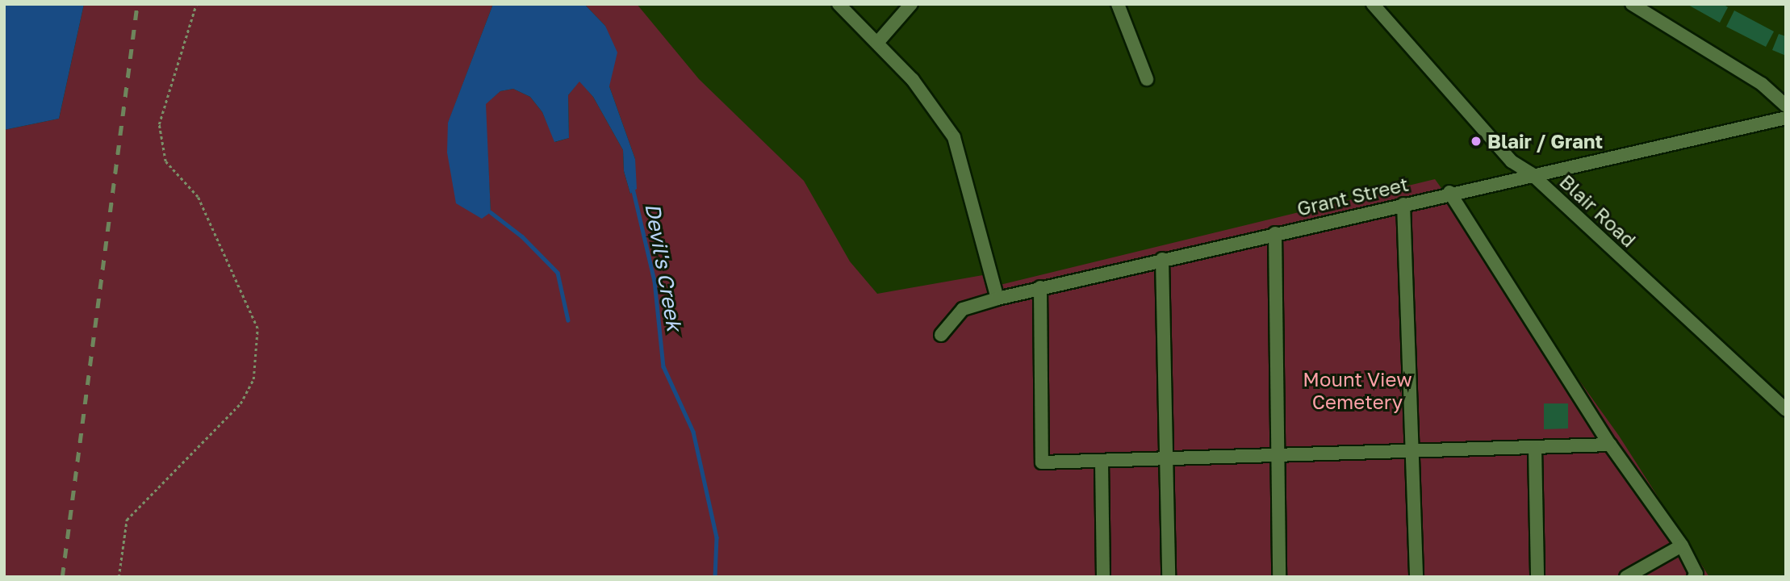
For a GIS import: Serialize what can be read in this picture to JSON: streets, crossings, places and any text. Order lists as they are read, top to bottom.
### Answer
{
  "streets": {
    "street": ["Grant Street", "Blair Road"]
  },
  "crossings": [
    ["Grant Street", "Blair Road"]
  ],
  "water": ["Devil's Creek"],
  "parks": ["Mount View Cemetery"],
  "places": ["Blair / Grant"]
}
